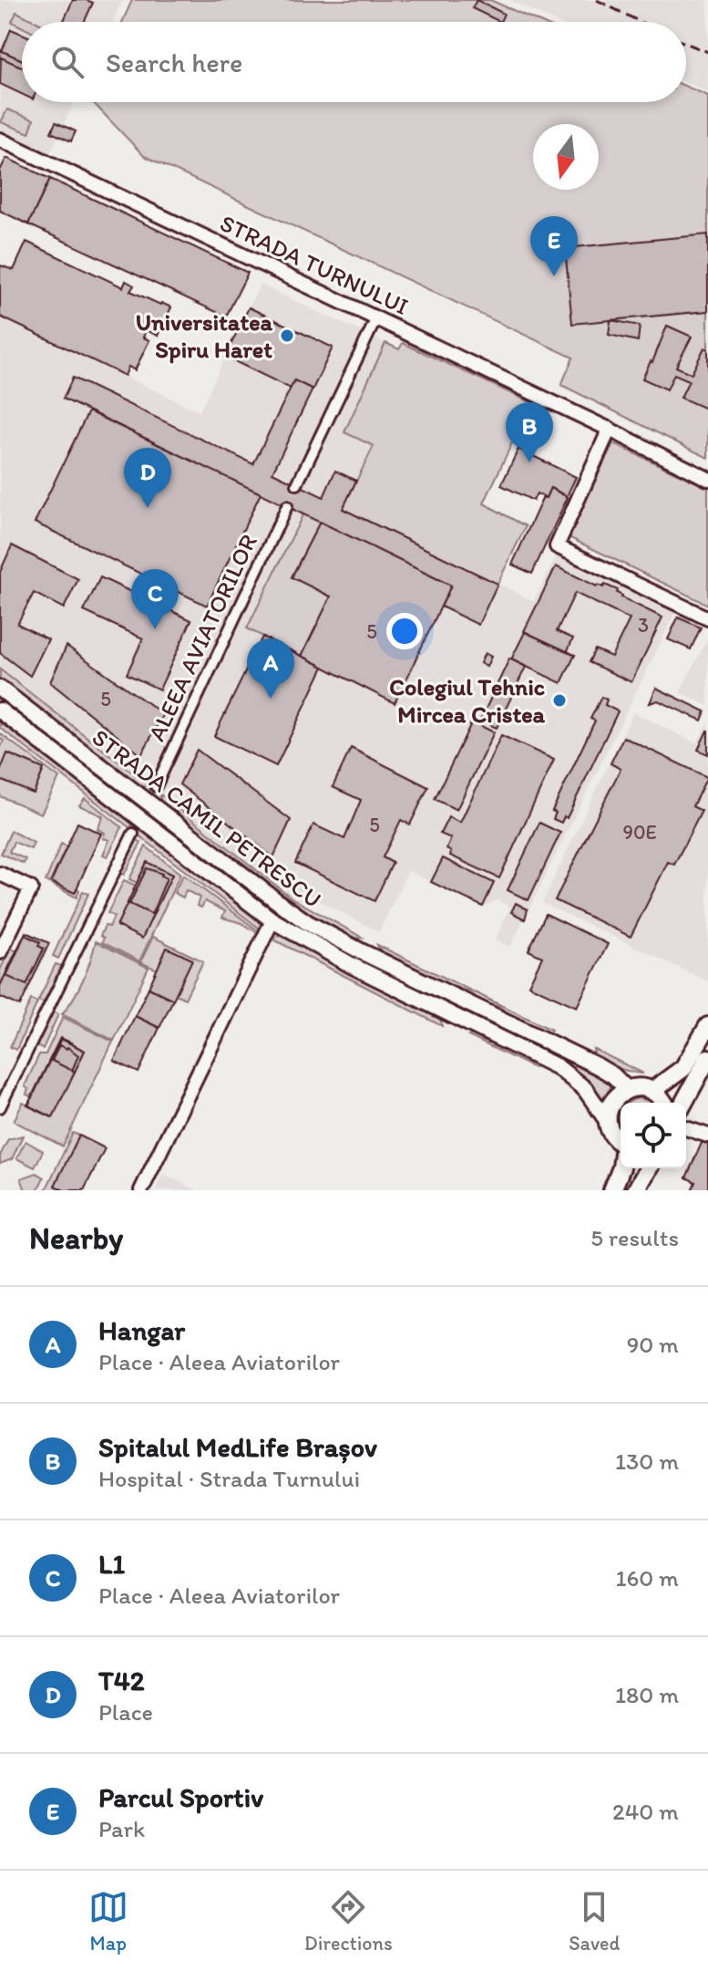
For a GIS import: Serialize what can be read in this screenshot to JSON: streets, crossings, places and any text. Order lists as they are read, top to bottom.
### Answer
{
  "streets": {
    "street": ["STRADA TURNULUI", "ALEEA AVIATORILOR", "STRADA CAMIL PETRESCU"]
  },
  "places": ["Universitatea Spiru Haret", "Colegiul Tehnic Mircea Cristea"],
  "house_numbers": [
    "3",
    "5",
    "5",
    "5",
    "90E"
  ],
  "north": "bottom",
  "page": {
    "search": "Search here",
    "pins": [
      "E",
      "B",
      "D",
      "C",
      "A"
    ],
    "heading": ["Nearby", "5 results"],
    "list": [
      {
        "mark": "A",
        "name": "Hangar",
        "note": "Place · Aleea Aviatorilor",
        "value": "90 m"
      },
      {
        "mark": "B",
        "name": "Spitalul MedLife Brașov",
        "note": "Hospital · Strada Turnului",
        "value": "130 m"
      },
      {
        "mark": "C",
        "name": "L1",
        "note": "Place · Aleea Aviatorilor",
        "value": "160 m"
      },
      {
        "mark": "D",
        "name": "T42",
        "note": "Place",
        "value": "180 m"
      },
      {
        "mark": "E",
        "name": "Parcul Sportiv",
        "note": "Park",
        "value": "240 m"
      }
    ],
    "nav": ["Map", "Directions", "Saved"]
  }
}
